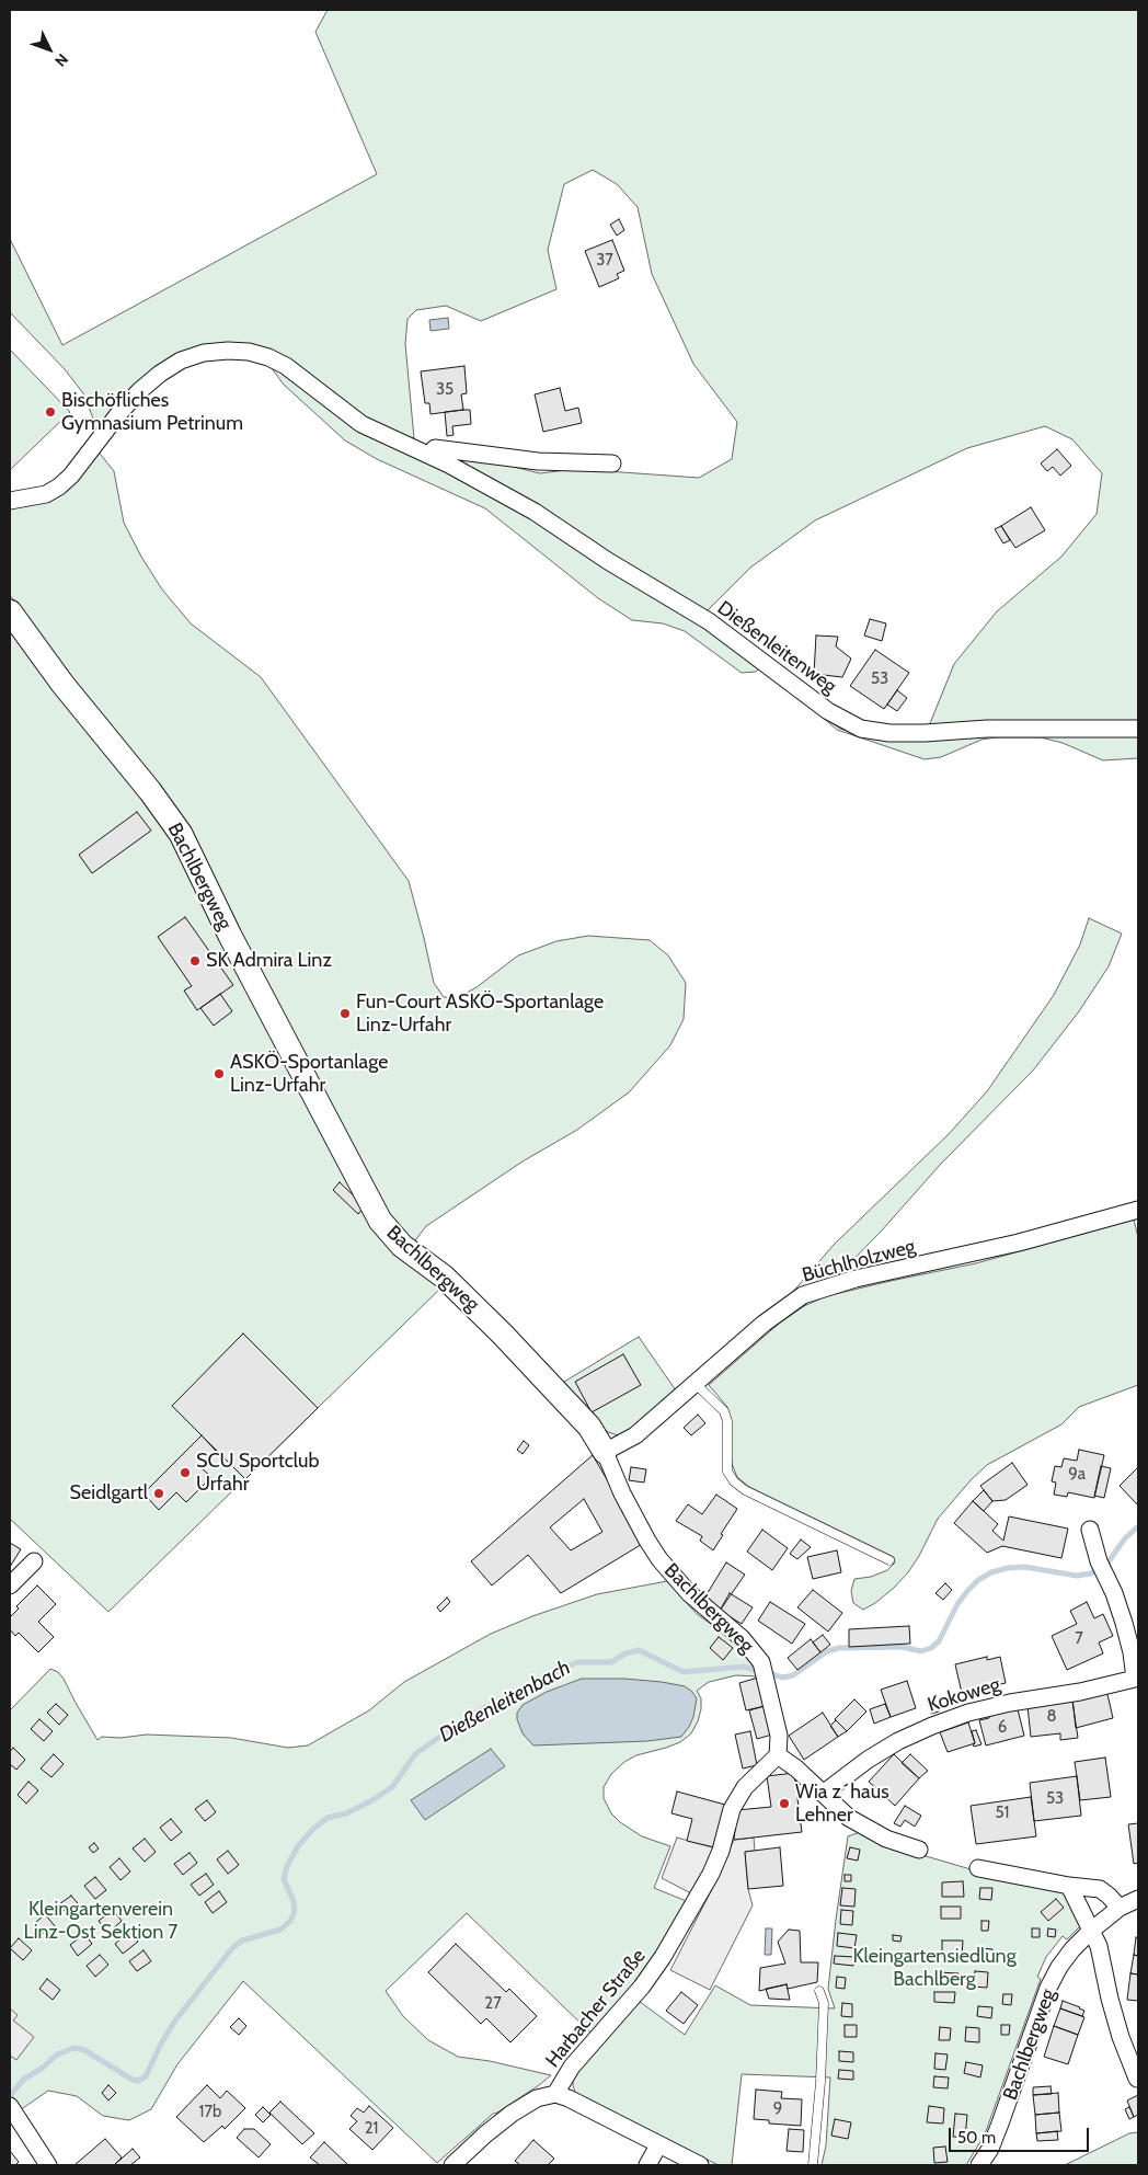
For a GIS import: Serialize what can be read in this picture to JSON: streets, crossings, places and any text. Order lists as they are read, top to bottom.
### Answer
{
  "streets": {
    "street": [
      "Dießenleitenweg",
      "Bachlbergweg",
      "Büchlholzweg",
      "Kokoweg",
      "Harbacher Straße"
    ]
  },
  "crossings": [
    ["Bachlbergweg", "Büchlholzweg"],
    ["Bachlbergweg", "Harbacher Straße"]
  ],
  "water": ["Dießenleitenbach"],
  "parks": ["Kleingartenverein Linz-Ost Sektion 7", "Kleingartensiedlung Bachlberg"],
  "places": [
    "Bischöfliches Gymnasium Petrinum",
    "SK Admira Linz",
    "Fun-Court ASKÖ-Sportanlage Linz-Urfahr",
    "ASKÖ-Sportanlage Linz-Urfahr",
    "SCU Sportclub Urfahr",
    "Seidlgartl",
    "Wia z´haus Lehner"
  ],
  "house_numbers": [
    "37",
    "35",
    "53",
    "9a",
    "7",
    "8",
    "6",
    "53",
    "51",
    "27",
    "9",
    "17b",
    "21"
  ],
  "scale_bar": "50 m",
  "north": "bottom right"
}
